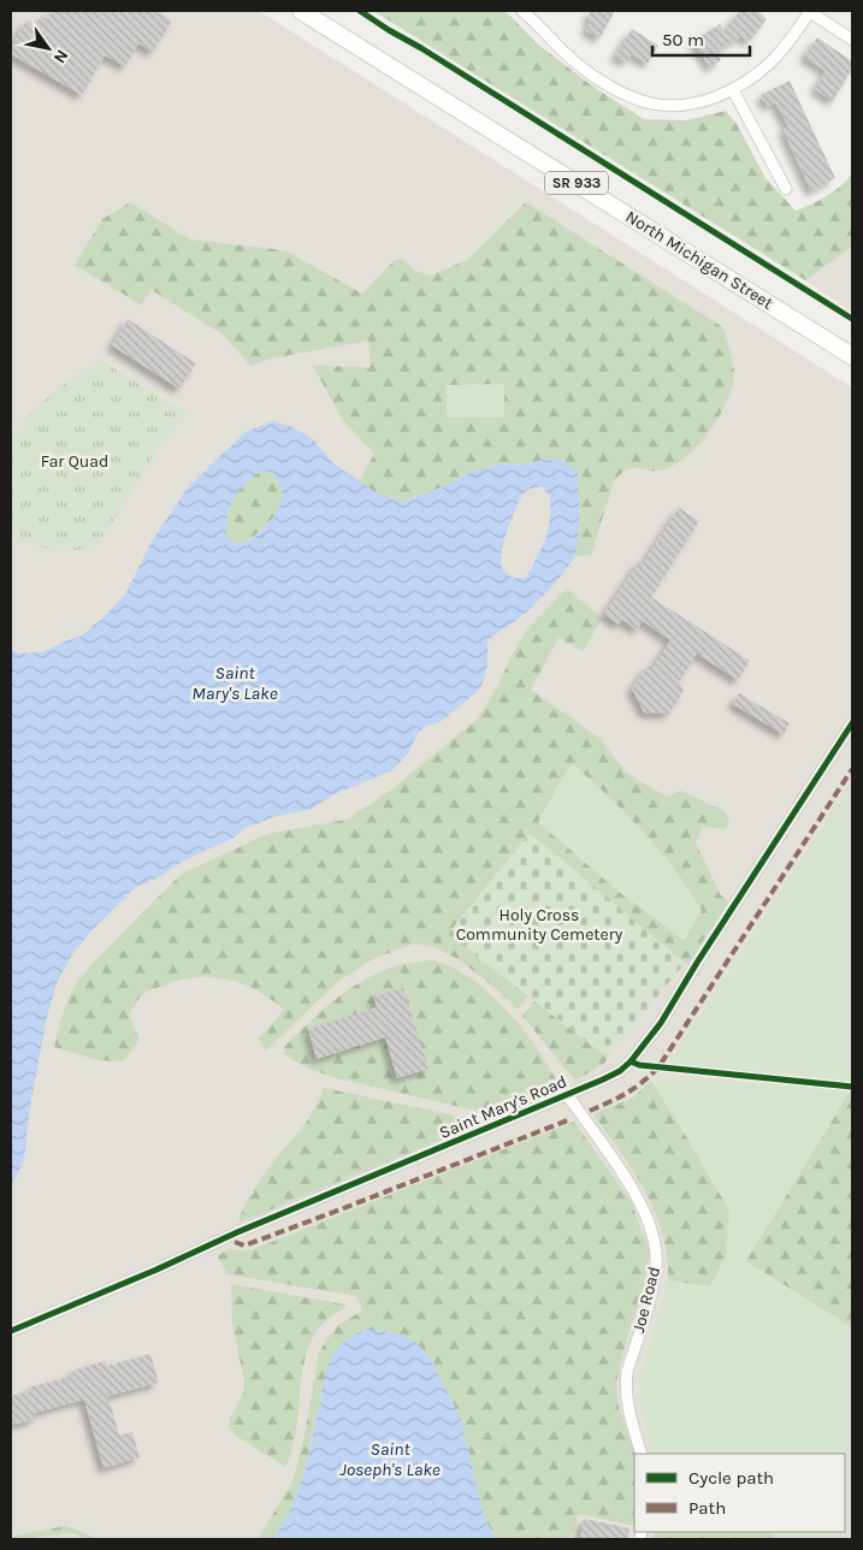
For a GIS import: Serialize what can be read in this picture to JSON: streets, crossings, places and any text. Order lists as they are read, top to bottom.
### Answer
{
  "streets": {
    "main road": ["SR 933", "North Michigan Street"],
    "street": ["Saint Mary's Road", "Joe Road"]
  },
  "crossings": [
    ["Saint Mary's Road", "Joe Road"]
  ],
  "water": ["Saint Mary's Lake", "Saint Joseph's Lake"],
  "parks": ["Far Quad", "Holy Cross Community Cemetery"],
  "legend": ["Cycle path", "Path"],
  "scale_bar": "50 m",
  "north": "bottom right"
}
